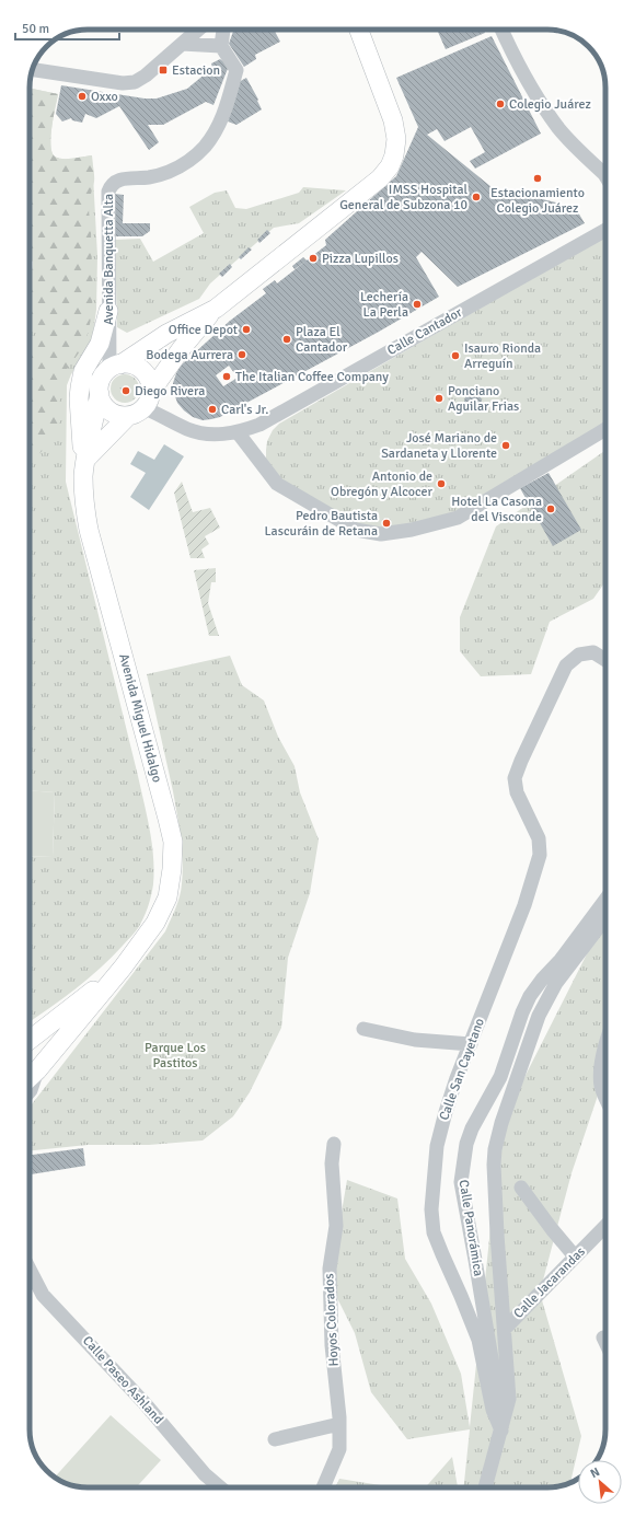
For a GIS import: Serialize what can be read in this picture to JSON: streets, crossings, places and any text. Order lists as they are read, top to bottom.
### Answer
{
  "streets": {
    "main road": ["Avenida Miguel Hidalgo"],
    "street": [
      "Avenida Banquetta Alta",
      "Calle Cantador",
      "Calle San Cayetano",
      "Calle Panorámica",
      "Calle Jacarandas",
      "Hoyos Colorados",
      "Calle Paseo Ashland"
    ]
  },
  "crossings": [
    ["Avenida Banquetta Alta", "Calle Cantador"],
    ["Avenida Banquetta Alta", "Avenida Miguel Hidalgo"],
    ["Calle Cantador", "Avenida Miguel Hidalgo"],
    ["Calle San Cayetano", "Calle Panorámica"],
    ["Calle Panorámica", "Calle Jacarandas"]
  ],
  "parks": ["Parque Los Pastitos"],
  "places": {
    "transit": ["Estacion"],
    "other": [
      "Oxxo",
      "Colegio Juárez",
      "Estacionamiento Colegio Juárez",
      "IMSS Hospital General de Subzona 10",
      "Pizza Lupillos",
      "Lechería La Perla",
      "Office Depot",
      "Plaza El Cantador",
      "Bodega Aurrera",
      "Isauro Rionda Arreguín",
      "The Italian Coffee Company",
      "Diego Rivera",
      "Ponciano Aguilar Frias",
      "Carl's Jr.",
      "José Mariano de Sardaneta y Llorente",
      "Antonio de Obregón y Alcocer",
      "Hotel La Casona del Visconde",
      "Pedro Bautista Lascuráin de Retana"
    ]
  },
  "scale_bar": "50 m",
  "north": "top left"
}
